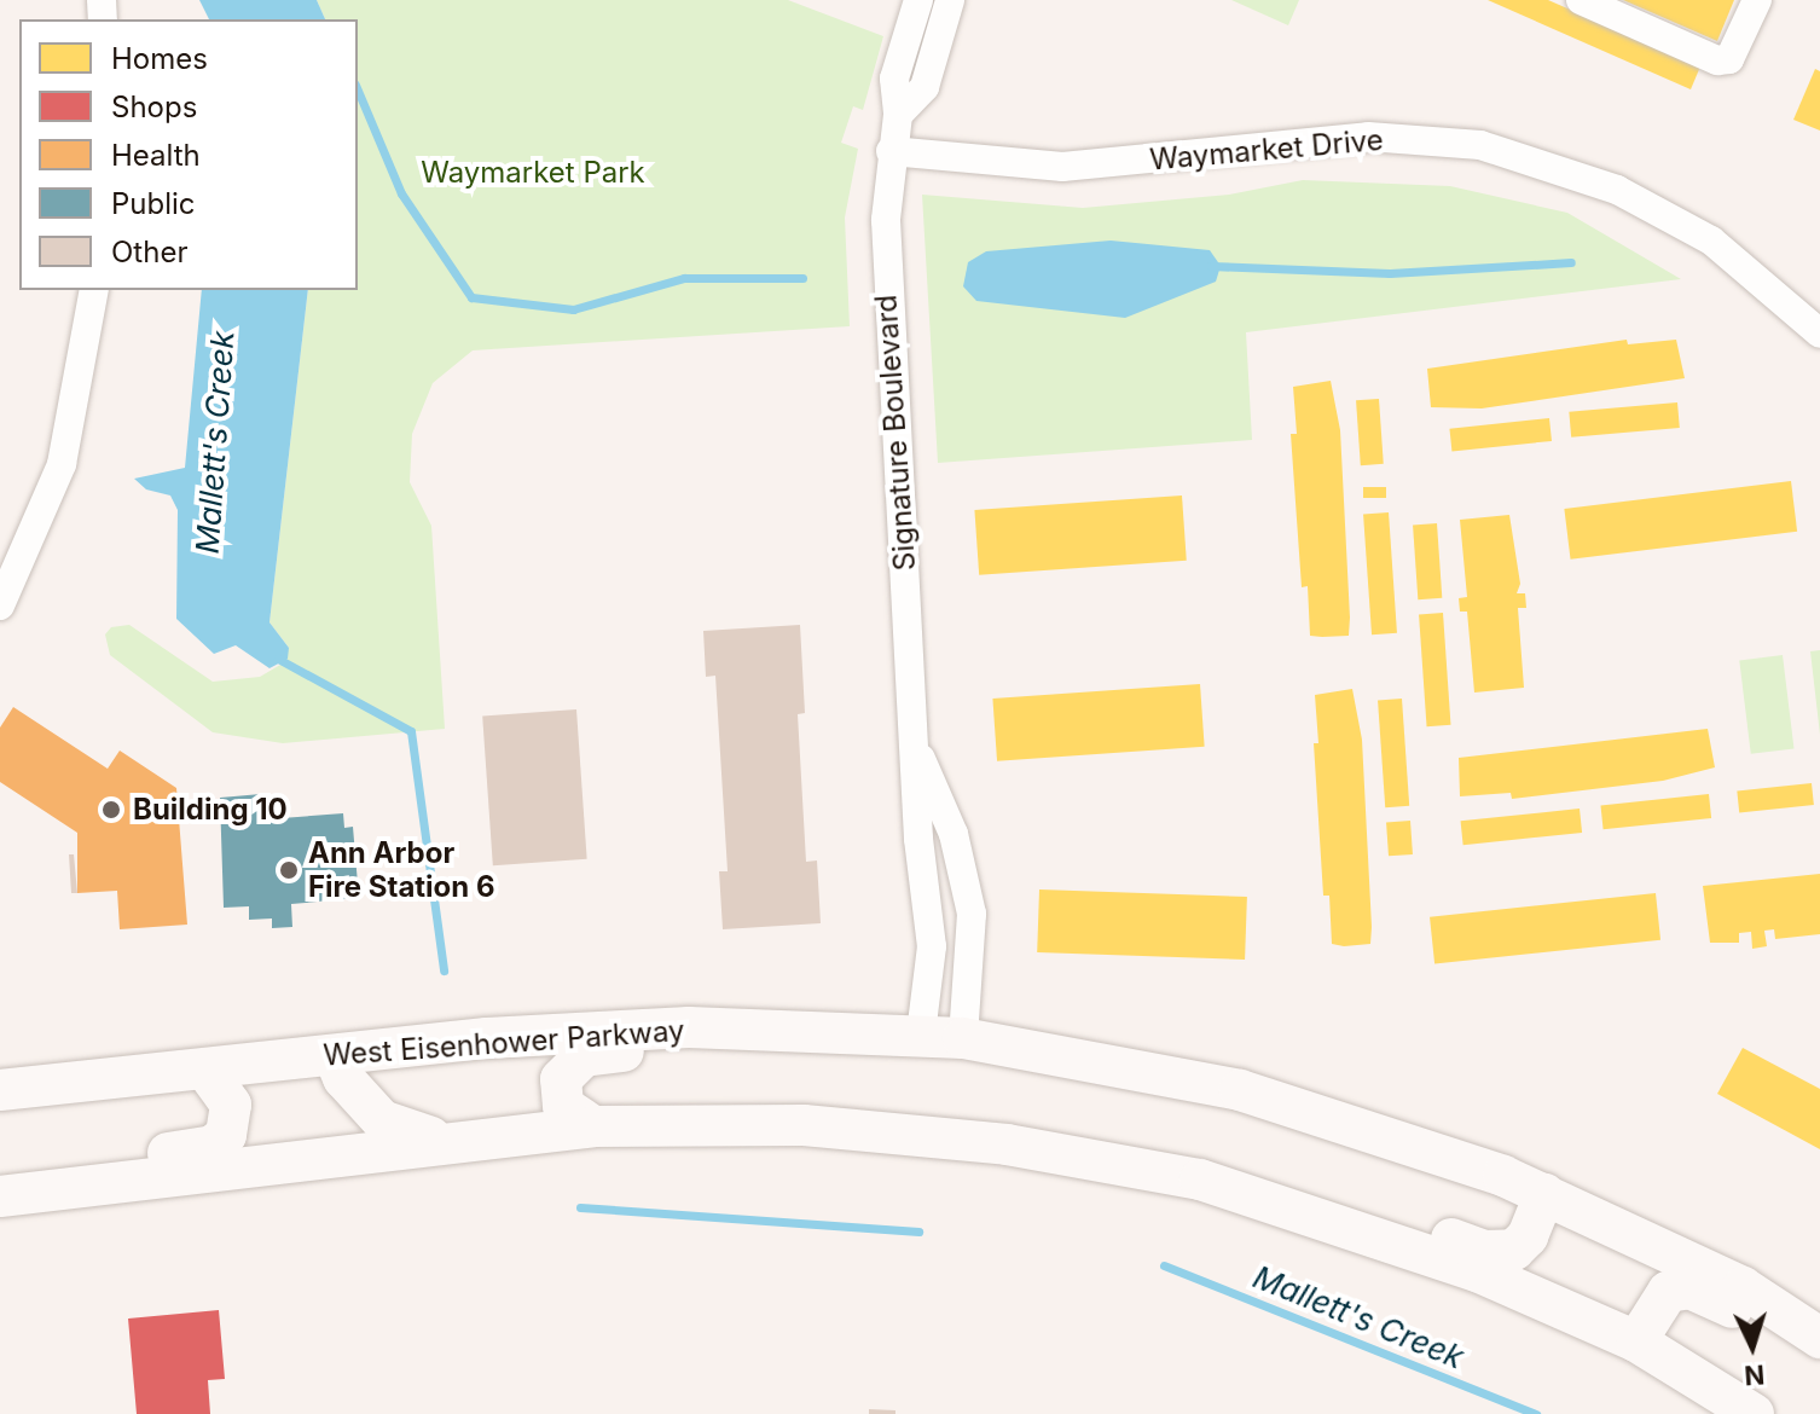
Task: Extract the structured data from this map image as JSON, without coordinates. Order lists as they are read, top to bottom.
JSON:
{
  "streets": {
    "main road": ["West Eisenhower Parkway"],
    "street": ["Waymarket Drive", "Signature Boulevard"]
  },
  "crossings": [
    ["Waymarket Drive", "Signature Boulevard"],
    ["Signature Boulevard", "West Eisenhower Parkway"]
  ],
  "water": ["Mallett's Creek"],
  "parks": ["Waymarket Park"],
  "places": ["Building 10", "Ann Arbor Fire Station 6"],
  "legend": [
    "Homes",
    "Shops",
    "Health",
    "Public",
    "Other"
  ],
  "north": "bottom"
}
